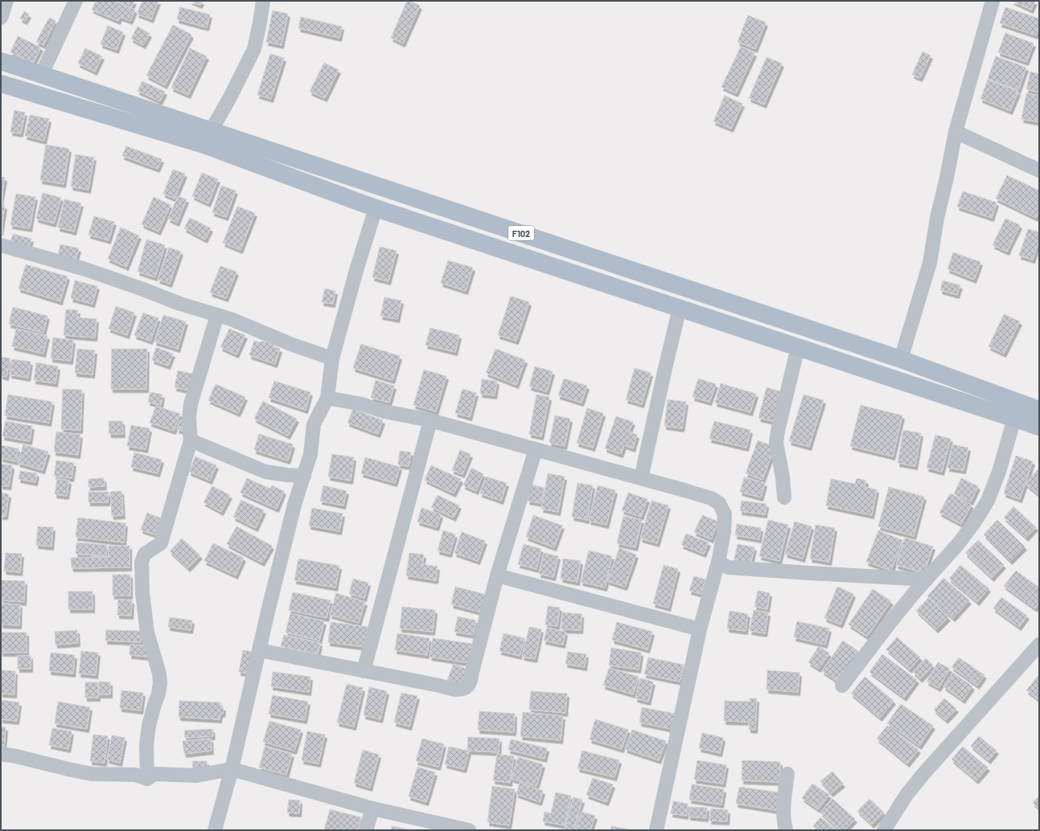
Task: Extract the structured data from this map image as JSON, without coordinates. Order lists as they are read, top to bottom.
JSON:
{
  "streets": {
    "main road": ["F102"]
  }
}
